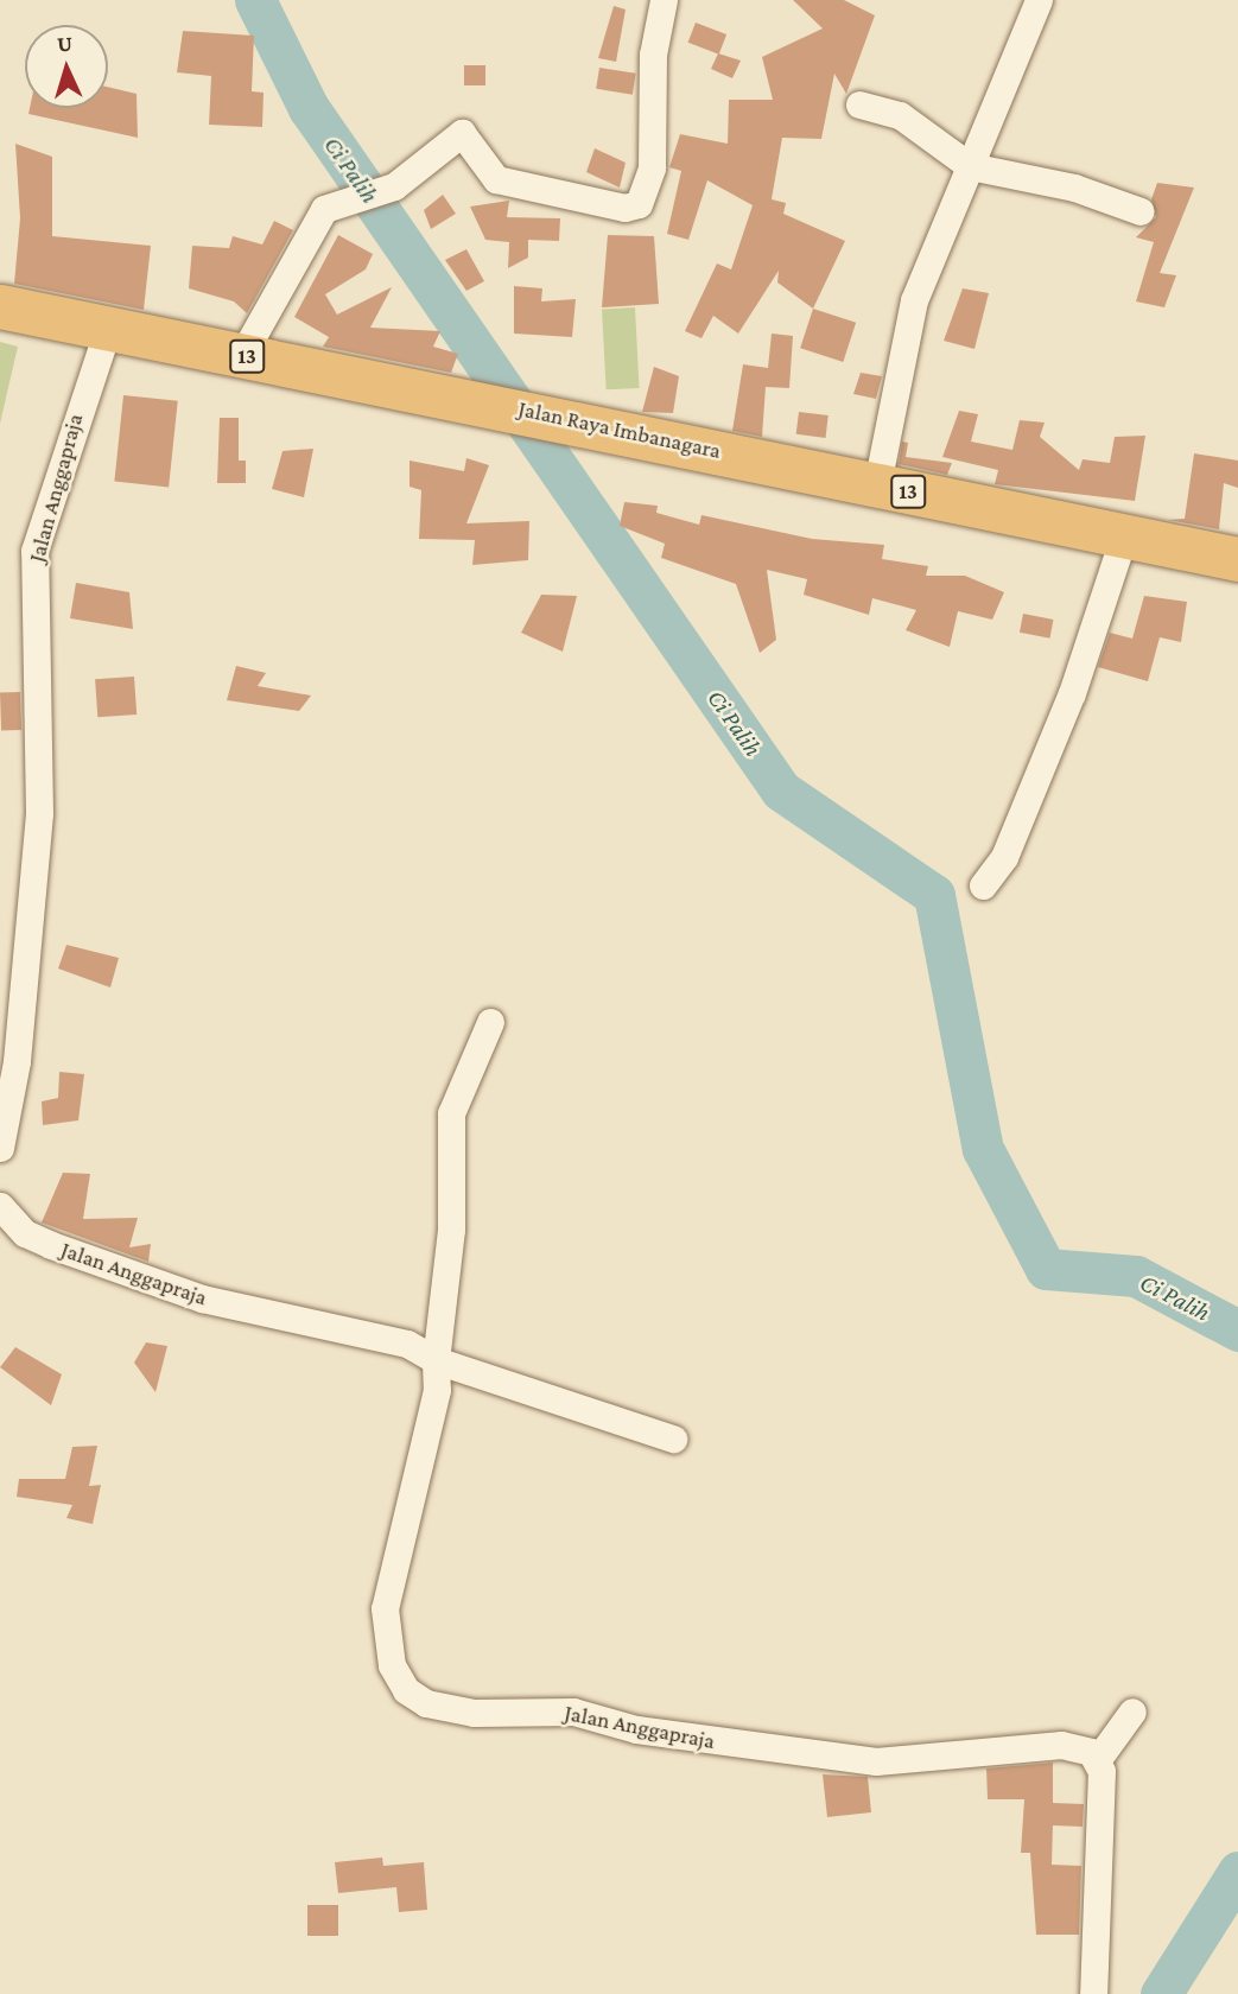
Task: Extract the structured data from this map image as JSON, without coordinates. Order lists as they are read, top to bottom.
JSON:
{
  "streets": {
    "highway": ["13", "Jalan Raya Imbanagara"],
    "street": ["Jalan Anggapraja"]
  },
  "crossings": [
    ["Jalan Raya Imbanagara", "Jalan Anggapraja"]
  ],
  "water": ["Ci Palih"],
  "north": "top"
}
